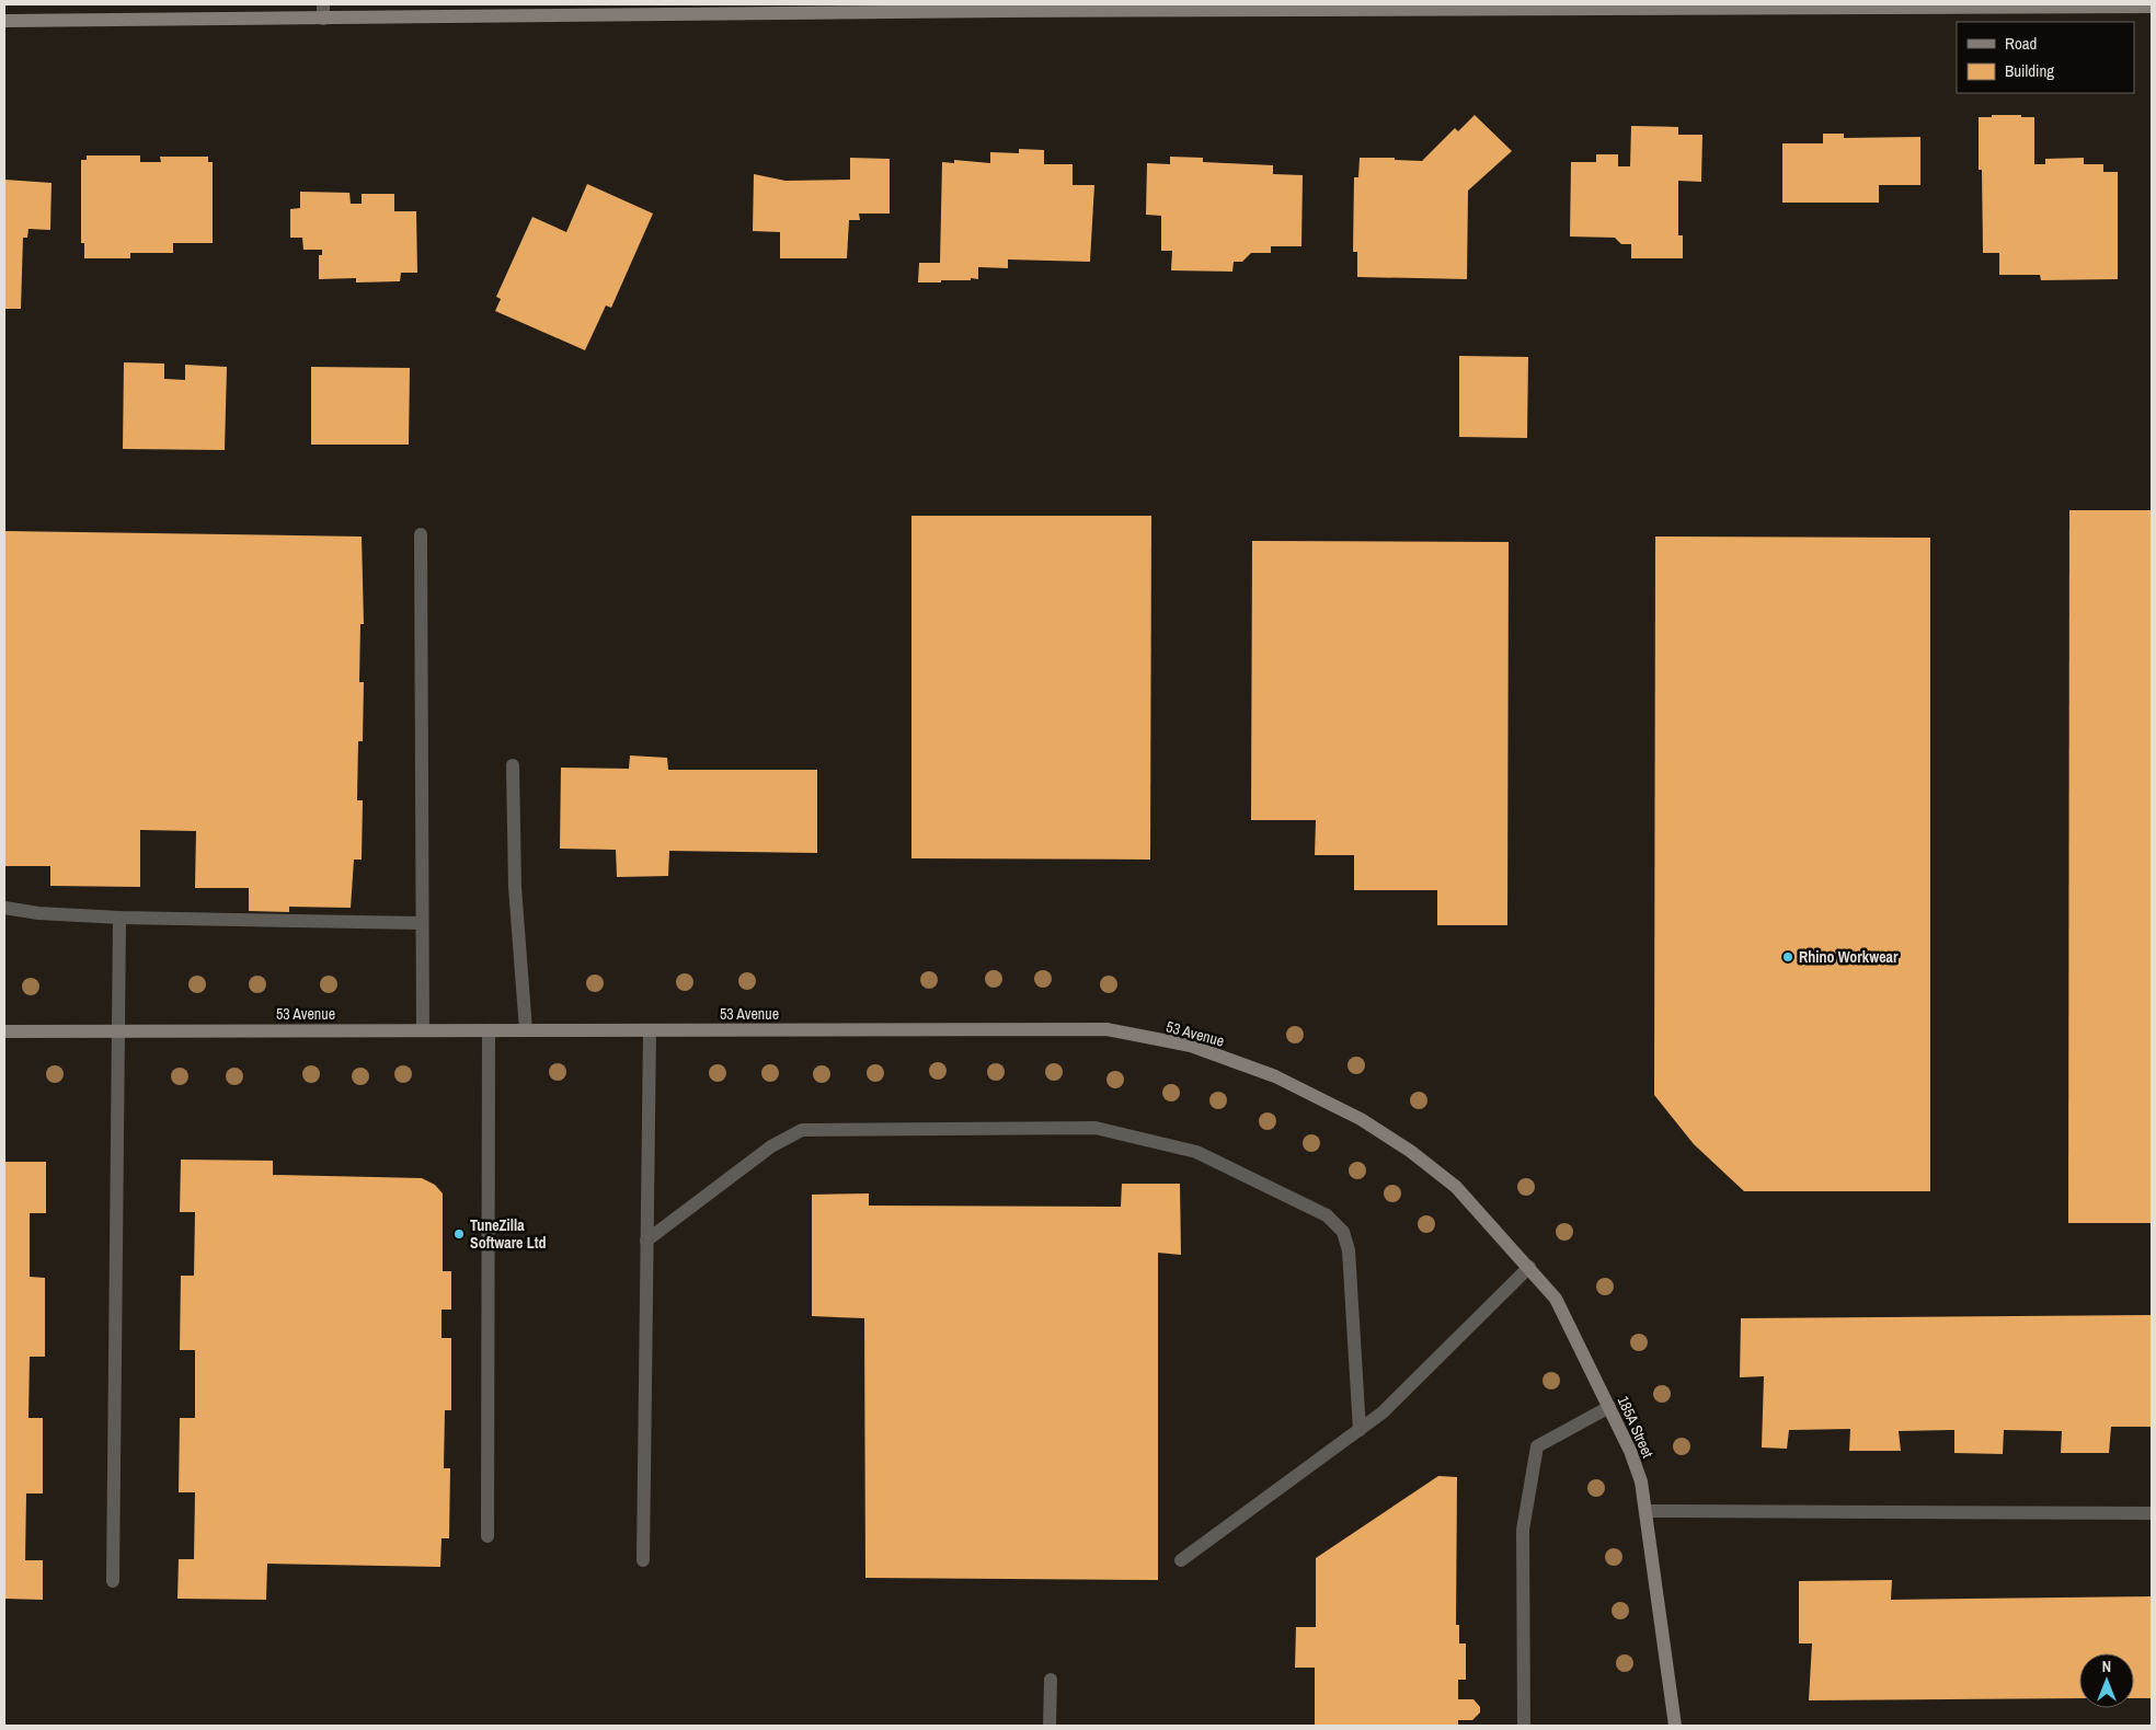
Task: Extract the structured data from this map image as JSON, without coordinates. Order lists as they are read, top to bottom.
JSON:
{
  "streets": {
    "street": ["53 Avenue", "185A Street"]
  },
  "crossings": [
    ["53 Avenue", "185A Street"]
  ],
  "places": ["Rhino Workwear", "TuneZilla Software Ltd"],
  "legend": ["Road", "Building"],
  "north": "top"
}
